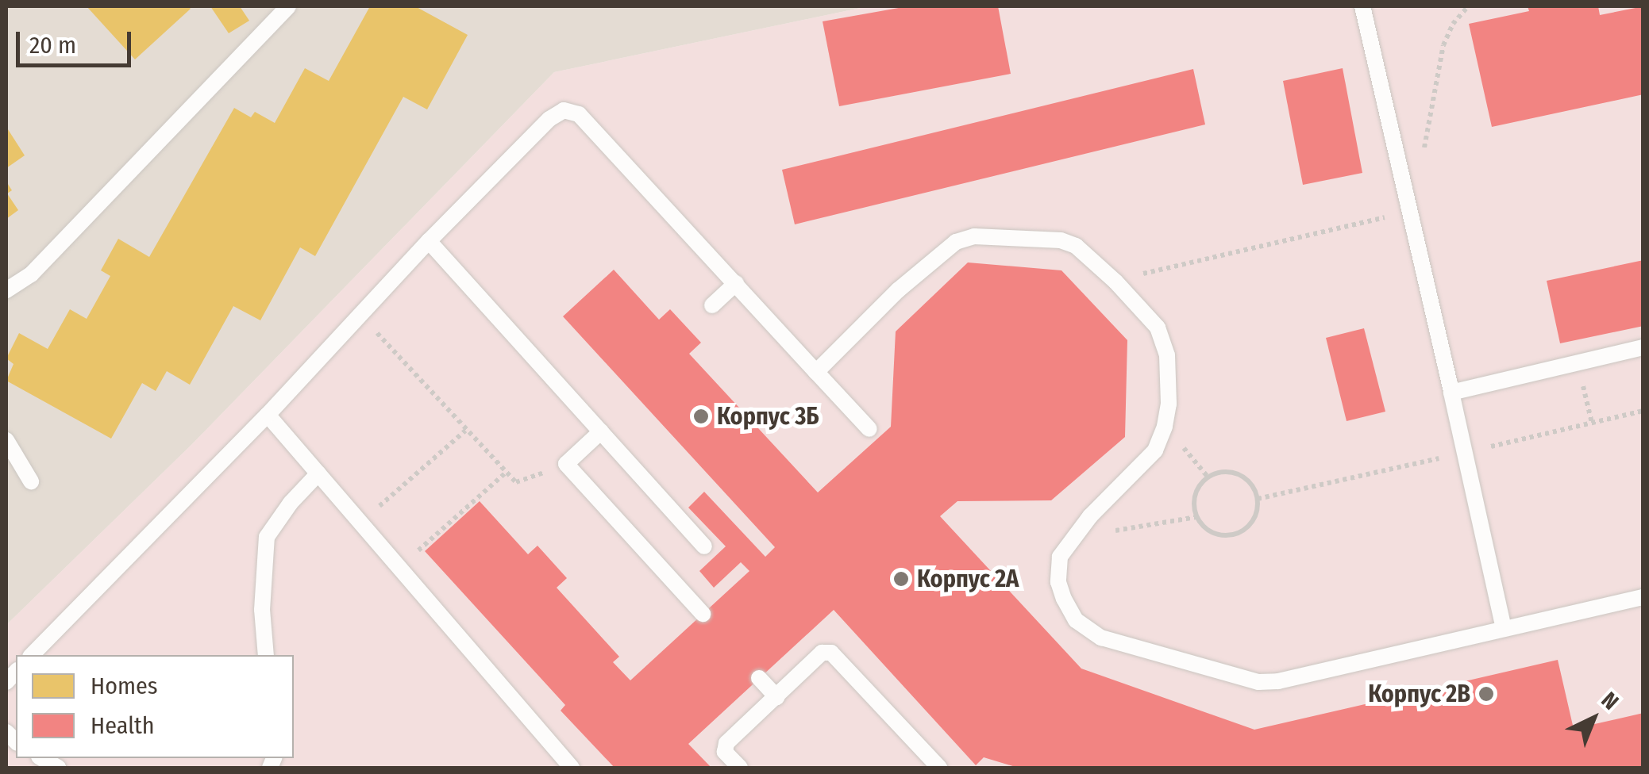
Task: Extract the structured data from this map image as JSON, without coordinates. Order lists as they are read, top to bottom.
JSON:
{
  "places": ["Корпус 3Б", "Корпус 2А", "Корпус 2В"],
  "legend": ["Homes", "Health"],
  "scale_bar": "20 m",
  "north": "top right"
}
